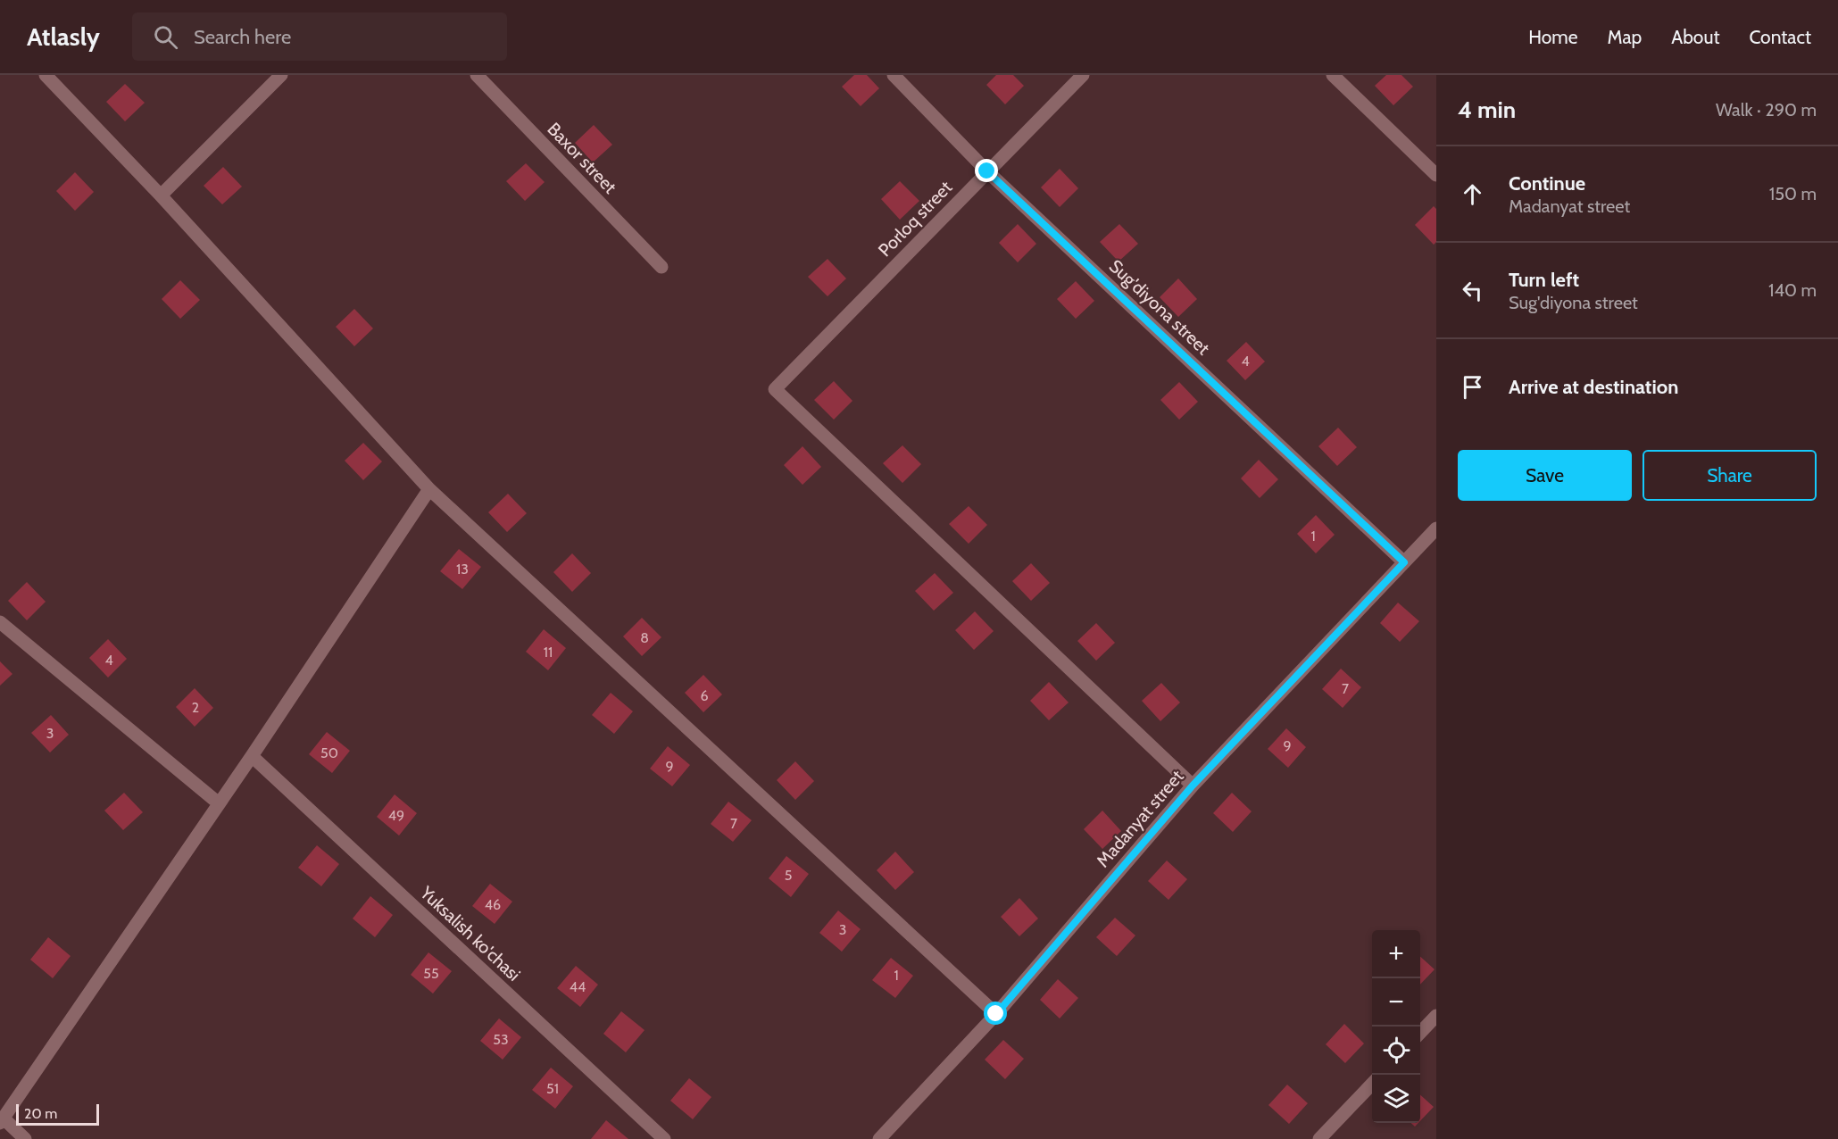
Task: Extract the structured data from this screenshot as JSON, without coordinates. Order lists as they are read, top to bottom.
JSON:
{
  "streets": {
    "street": [
      "Baxor street",
      "Porloq street",
      "Sug'diyona street",
      "Madanyat street",
      "Yuksalish ko'chasi"
    ]
  },
  "crossings": [
    ["Porloq street", "Sug'diyona street"],
    ["Porloq street", "Madanyat street"],
    ["Sug'diyona street", "Madanyat street"]
  ],
  "house_numbers": [
    "4",
    "1",
    "13",
    "8",
    "11",
    "4",
    "7",
    "6",
    "2",
    "3",
    "9",
    "50",
    "9",
    "49",
    "7",
    "5",
    "46",
    "3",
    "55",
    "1",
    "44",
    "53",
    "51"
  ],
  "scale_bar": "20 m",
  "page": {
    "header": "Atlasly",
    "search": "Search here",
    "nav": [
      "Home",
      "Map",
      "About",
      "Contact"
    ],
    "heading": ["4 min", "Walk · 290 m"],
    "list": [
      ["Continue", "Madanyat street", "150 m"],
      ["Turn left", "Sug'diyona street", "140 m"],
      "Arrive at destination"
    ],
    "buttons": ["Save", "Share"],
    "map_buttons": ["+", "−"],
    "scale": "20 m"
  }
}
